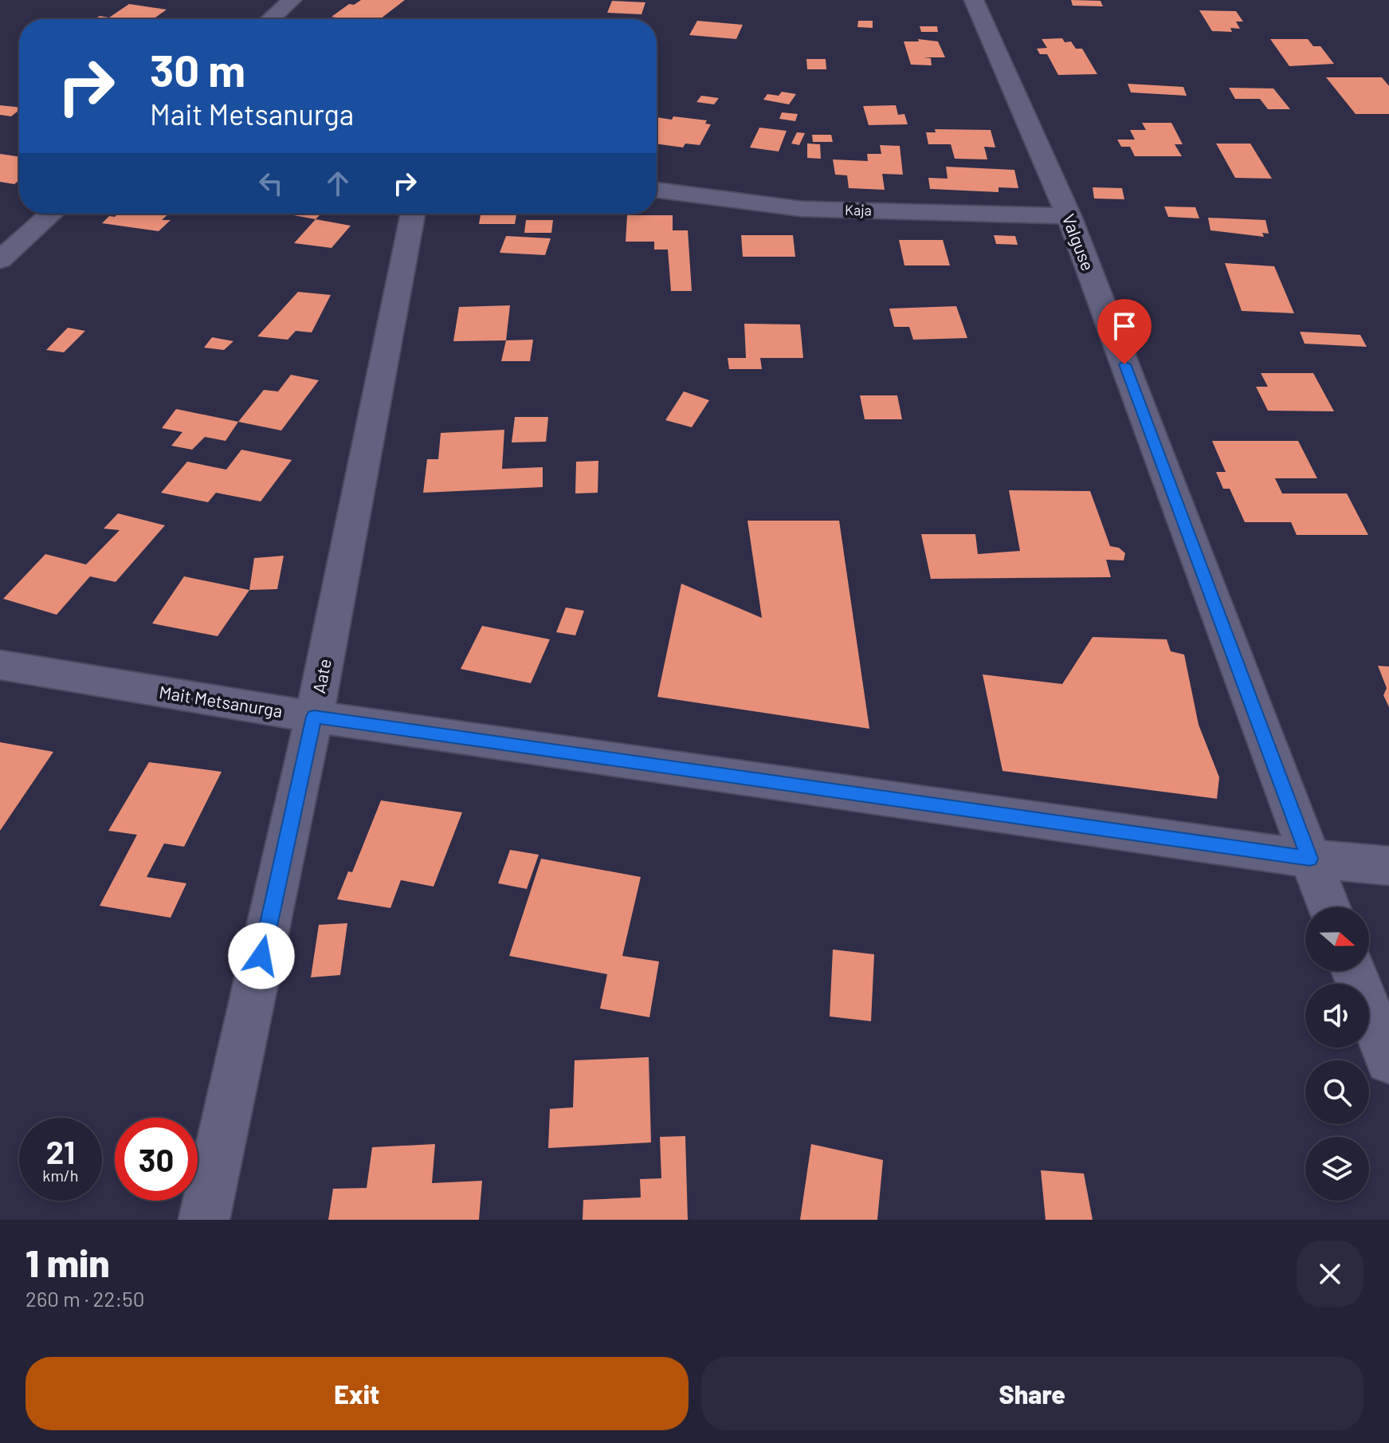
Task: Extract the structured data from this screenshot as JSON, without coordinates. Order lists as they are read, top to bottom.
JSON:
{
  "streets": {
    "street": [
      "Kaja",
      "Valguse",
      "Aate",
      "Mait Metsanurga"
    ]
  },
  "crossings": [
    ["Kaja", "Valguse"],
    ["Valguse", "Mait Metsanurga"],
    ["Aate", "Mait Metsanurga"]
  ],
  "north": "right",
  "page": {
    "turn": ["30 m", "Mait Metsanurga"],
    "speed": "21 km/h",
    "limit": "30",
    "heading": ["1 min", "260 m · 22:50"],
    "buttons": ["Exit", "Share"]
  }
}
